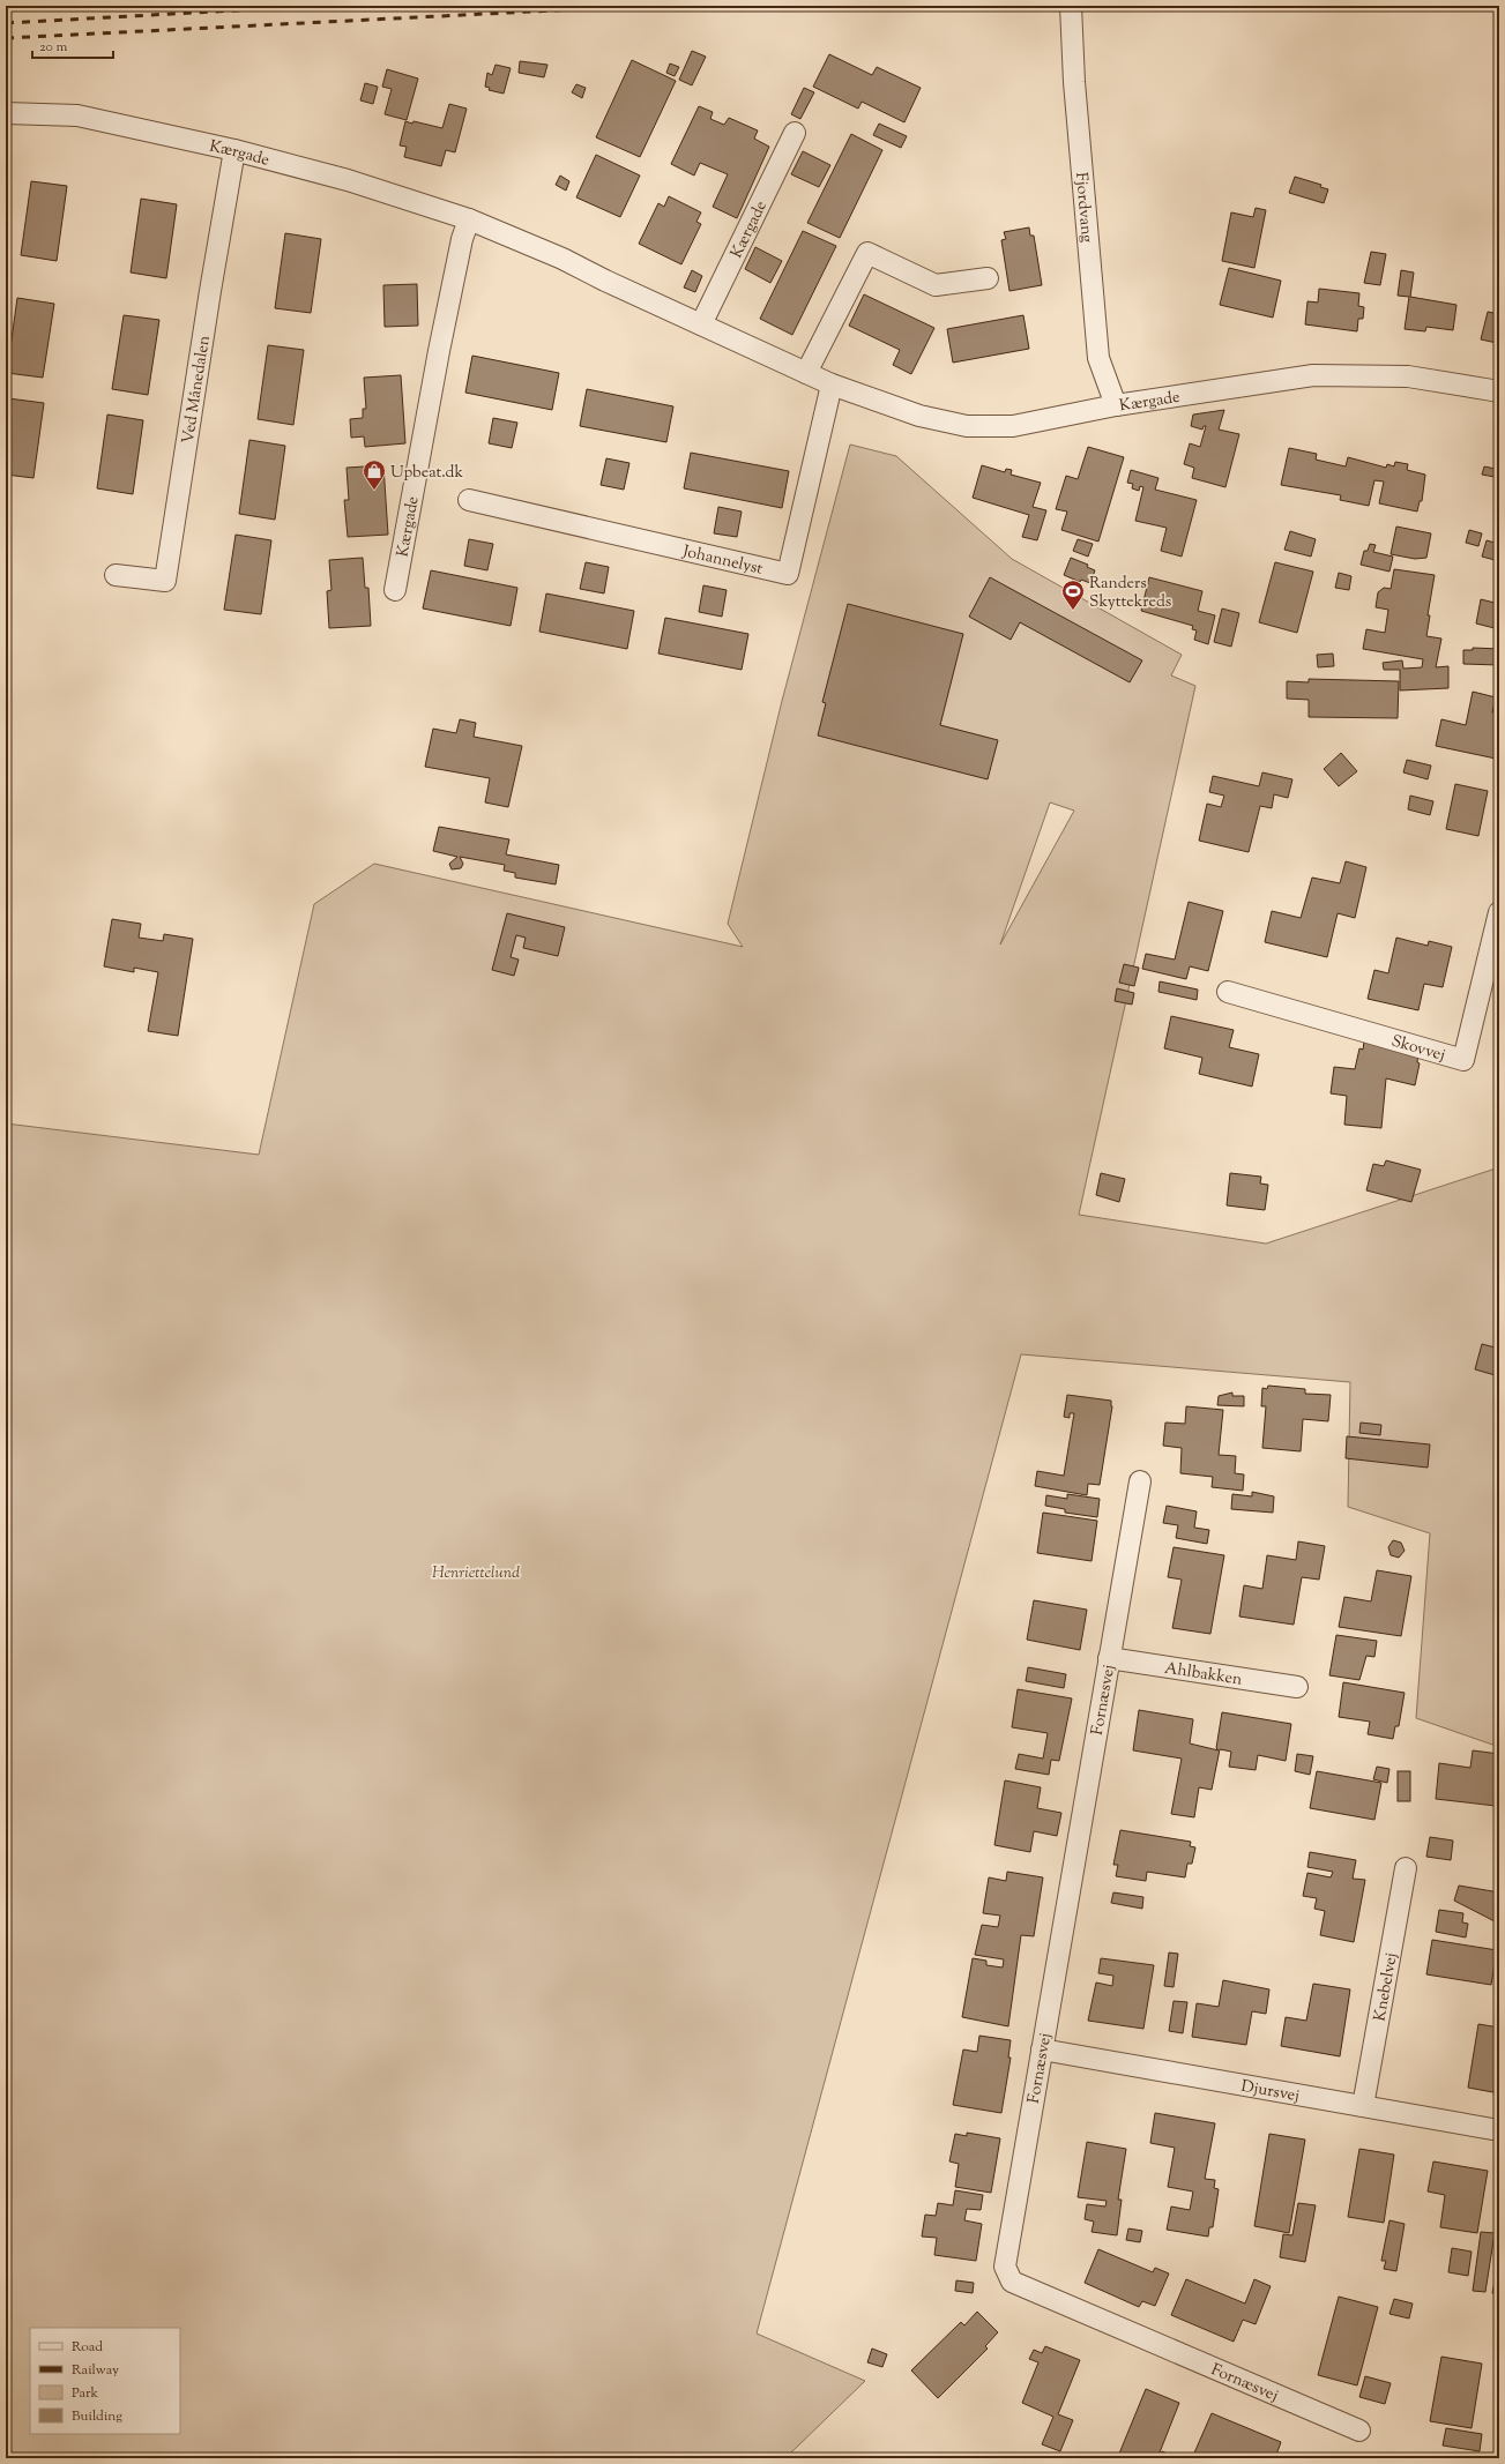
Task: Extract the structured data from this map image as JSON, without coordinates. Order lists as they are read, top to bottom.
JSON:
{
  "streets": {
    "street": [
      "Kærgade",
      "Fjordvang",
      "Ved Månedalen",
      "Johannelyst",
      "Skovvej",
      "Ahlbakken",
      "Fornæsvej",
      "Knebelvej",
      "Djursvej"
    ]
  },
  "crossings": [
    ["Kærgade", "Fjordvang"],
    ["Kærgade", "Ved Månedalen"],
    ["Kærgade", "Johannelyst"],
    ["Ahlbakken", "Fornæsvej"],
    ["Fornæsvej", "Djursvej"],
    ["Knebelvej", "Djursvej"]
  ],
  "parks": ["Henriettelund"],
  "places": {
    "shop": ["Upbeat.dk"],
    "sports": ["Randers Skyttekreds"]
  },
  "legend": [
    "Road",
    "Railway",
    "Park",
    "Building"
  ],
  "scale_bar": "20 m"
}
